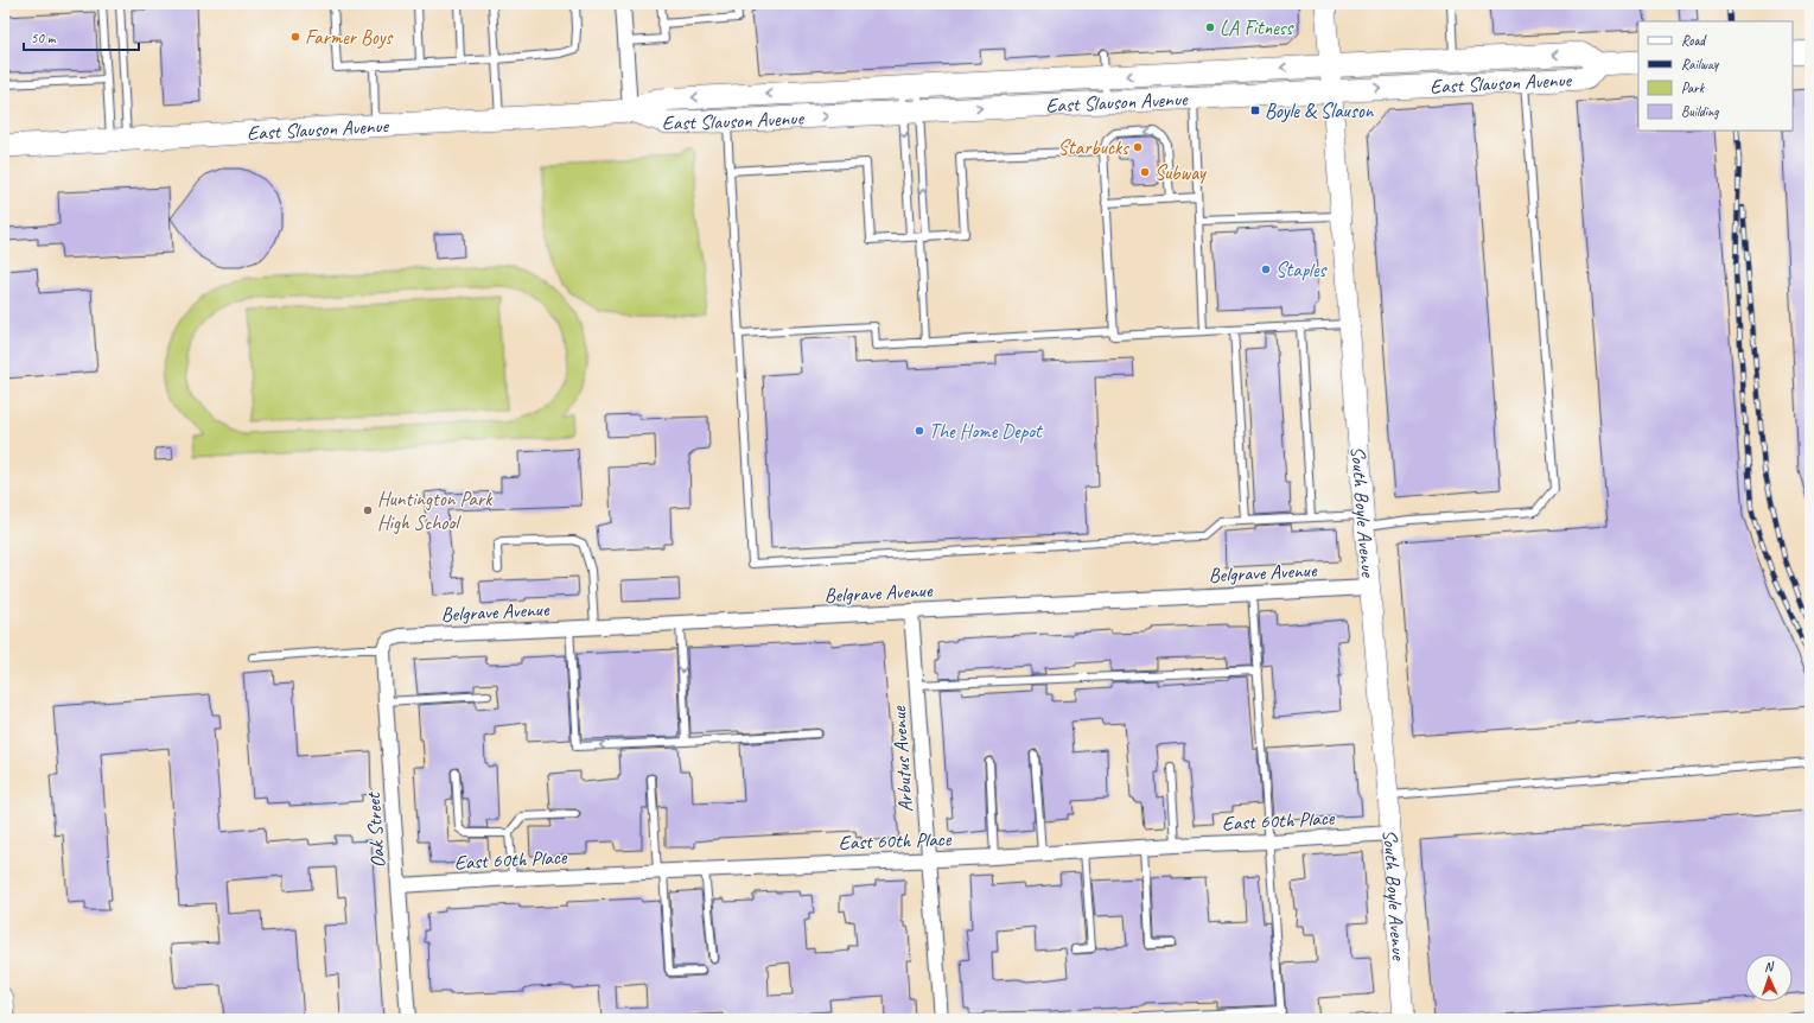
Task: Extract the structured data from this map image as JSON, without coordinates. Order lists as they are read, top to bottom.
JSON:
{
  "streets": {
    "main road": ["East Slauson Avenue", "South Boyle Avenue"],
    "street": [
      "Belgrave Avenue",
      "Arbutus Avenue",
      "East 60th Place",
      "Oak Street"
    ]
  },
  "crossings": [
    ["East Slauson Avenue", "South Boyle Avenue"],
    ["South Boyle Avenue", "Belgrave Avenue"],
    ["South Boyle Avenue", "East 60th Place"],
    ["Belgrave Avenue", "Arbutus Avenue"],
    ["Belgrave Avenue", "Oak Street"],
    ["Arbutus Avenue", "East 60th Place"],
    ["East 60th Place", "Oak Street"]
  ],
  "places": {
    "other": [
      "LA Fitness",
      "Farmer Boys",
      "Starbucks",
      "Subway",
      "Staples",
      "The Home Depot",
      "Huntington Park High School"
    ],
    "transit": ["Boyle & Slauson"]
  },
  "legend": [
    "Road",
    "Railway",
    "Park",
    "Building"
  ],
  "scale_bar": "50 m",
  "north": "top"
}
